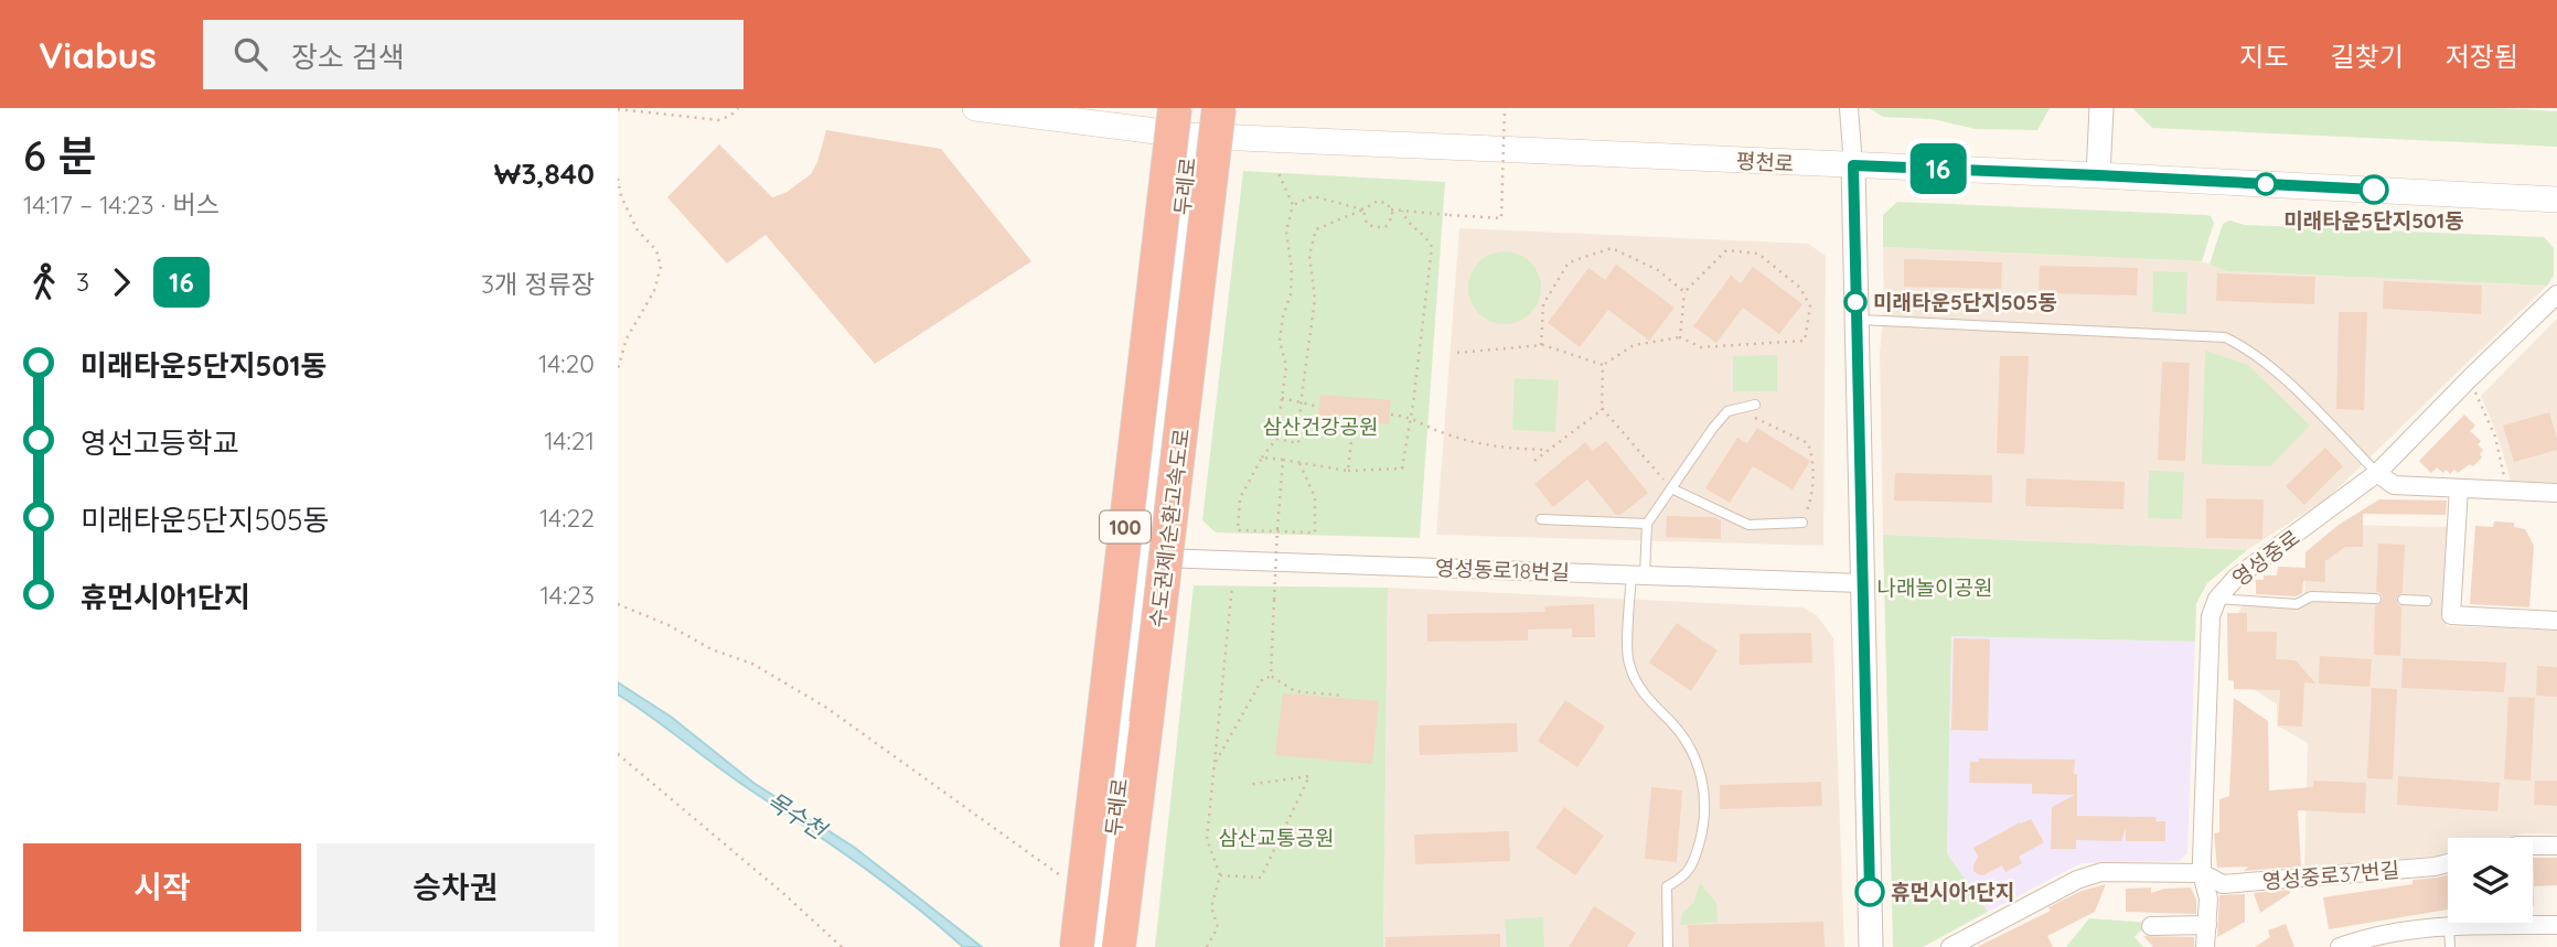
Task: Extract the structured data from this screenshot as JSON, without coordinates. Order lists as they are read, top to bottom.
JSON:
{
  "streets": {
    "highway": ["100", "수도권제1순환고속도로"],
    "main road": ["평천로"],
    "street": [
      "두레로",
      "영성중로",
      "영성동로18번길",
      "영성중로37번길"
    ]
  },
  "crossings": [
    ["평천로", "두레로"],
    ["평천로", "수도권제1순환고속도로"],
    ["두레로", "수도권제1순환고속도로"],
    ["두레로", "영성동로18번길"],
    ["영성중로", "영성중로37번길"]
  ],
  "water": ["목수천"],
  "parks": ["삼산건강공원", "나래놀이공원", "삼산교통공원"],
  "places": ["미래타운5단지501동", "미래타운5단지505동", "휴먼시아1단지"],
  "lines": ["bus line 16"],
  "page": {
    "header": "Viabus",
    "search": "장소 검색",
    "nav": ["지도", "길찾기", "저장됨"],
    "heading": ["6 분", "14:17 – 14:23 · 버스", "₩3,840"],
    "on_map": "16",
    "legs": ["3", "16", "3개 정류장"],
    "list": [
      {
        "name": "미래타운5단지501동",
        "value": "14:20"
      },
      {
        "name": "영선고등학교",
        "value": "14:21"
      },
      {
        "name": "미래타운5단지505동",
        "value": "14:22"
      },
      {
        "name": "휴먼시아1단지",
        "value": "14:23"
      }
    ],
    "buttons": ["시작", "승차권"]
  }
}
